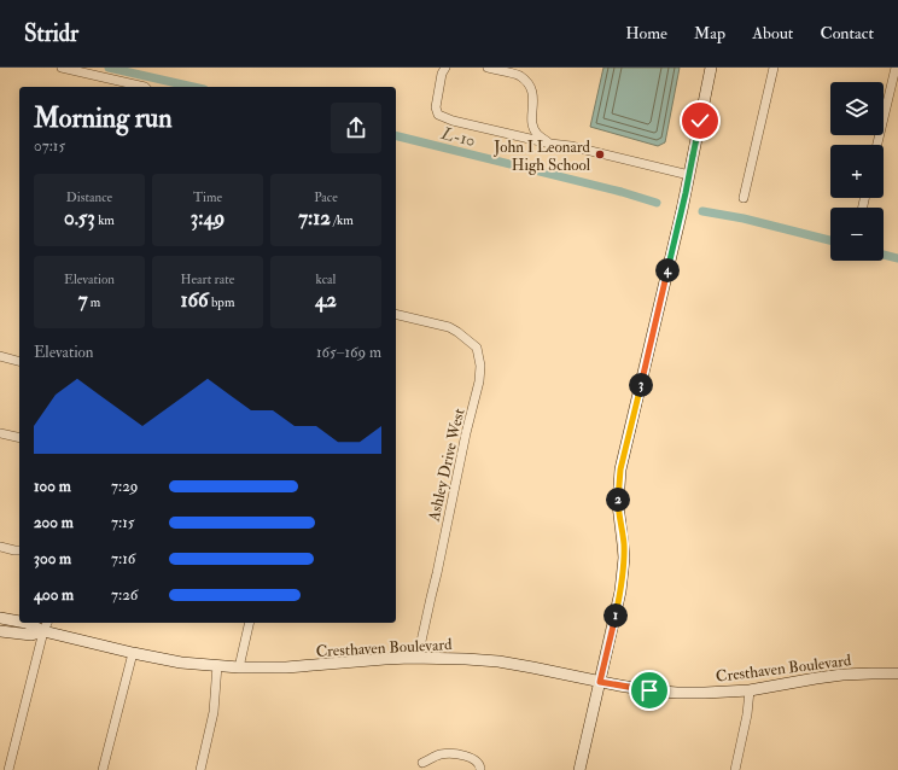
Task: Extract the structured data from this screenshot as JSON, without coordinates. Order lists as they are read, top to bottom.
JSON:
{
  "streets": {
    "street": ["Ashley Drive West", "Cresthaven Boulevard"]
  },
  "crossings": [
    ["Ashley Drive West", "Cresthaven Boulevard"]
  ],
  "water": ["L-10"],
  "places": ["John I Leonard High School"],
  "page": {
    "header": "Stridr",
    "nav": [
      "Home",
      "Map",
      "About",
      "Contact"
    ],
    "map_buttons": ["+", "−"],
    "heading": ["Morning run", "07:15"],
    "stats": [
      ["Distance", "0.53 km"],
      ["Time", "3:49"],
      ["Pace", "7:12 /km"],
      ["Elevation", "7 m"],
      ["Heart rate", "166 bpm"],
      ["kcal", "42"]
    ],
    "pins": [
      "4",
      "3",
      "2",
      "1"
    ],
    "chart": ["Elevation", "165–169 m"],
    "list": [
      {
        "name": "100 m",
        "note": "7:29"
      },
      {
        "name": "200 m",
        "note": "7:15"
      },
      {
        "name": "300 m",
        "note": "7:16"
      },
      {
        "name": "400 m",
        "note": "7:26"
      }
    ]
  }
}
